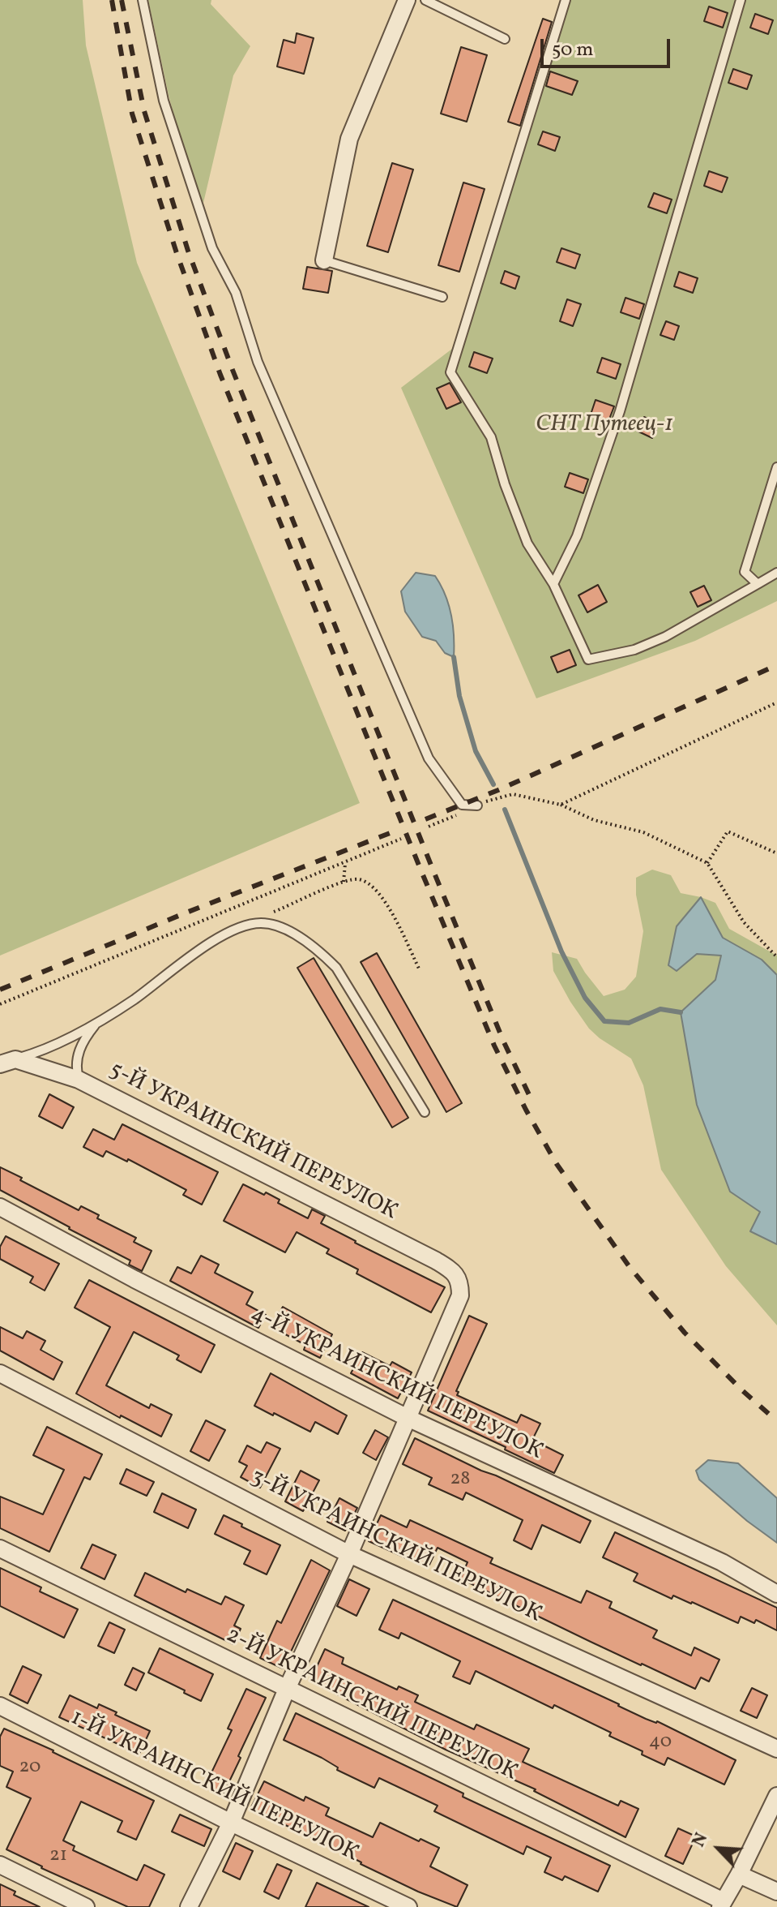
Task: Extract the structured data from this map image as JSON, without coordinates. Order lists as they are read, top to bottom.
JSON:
{
  "streets": {
    "street": [
      "5-Й УКРАИНСКИЙ ПЕРЕУЛОК",
      "4-Й УКРАИНСКИЙ ПЕРЕУЛОК",
      "3-Й УКРАИНСКИЙ ПЕРЕУЛОК",
      "2-Й УКРАИНСКИЙ ПЕРЕУЛОК",
      "1-Й УКРАИНСКИЙ ПЕРЕУЛОК"
    ]
  },
  "crossings": [
    ["5-Й УКРАИНСКИЙ ПЕРЕУЛОК", "4-Й УКРАИНСКИЙ ПЕРЕУЛОК"]
  ],
  "parks": ["СНТ Путеец-1"],
  "house_numbers": [
    "28",
    "40",
    "20",
    "21"
  ],
  "scale_bar": "50 m",
  "north": "top left"
}
